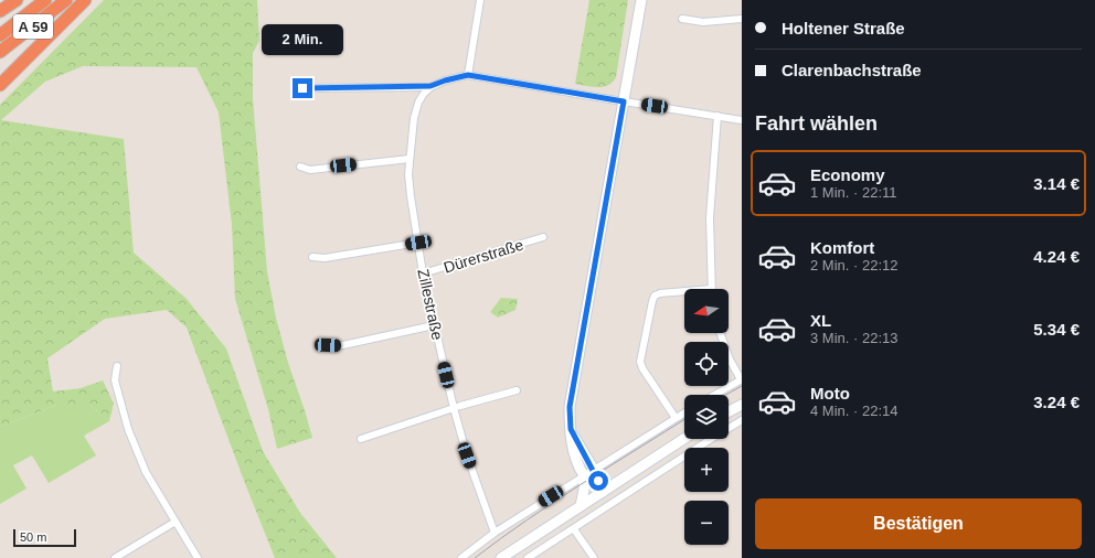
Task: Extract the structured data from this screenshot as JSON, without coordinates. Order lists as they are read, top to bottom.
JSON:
{
  "streets": {
    "highway": ["A 59"],
    "street": ["Dürerstraße", "Zillestraße"]
  },
  "crossings": [
    ["Dürerstraße", "Zillestraße"]
  ],
  "scale_bar": "50 m",
  "north": "left",
  "page": {
    "banner": ["Holtener Straße", "Clarenbachstraße"],
    "bubble": "2 Min.",
    "heading": "Fahrt wählen",
    "list": [
      {
        "name": "Economy",
        "note": "1 Min. · 22:11",
        "value": "3.14 €"
      },
      {
        "name": "Komfort",
        "note": "2 Min. · 22:12",
        "value": "4.24 €"
      },
      {
        "name": "XL",
        "note": "3 Min. · 22:13",
        "value": "5.34 €"
      },
      {
        "name": "Moto",
        "note": "4 Min. · 22:14",
        "value": "3.24 €"
      }
    ],
    "map_buttons": ["+", "−"],
    "buttons": "Bestätigen",
    "scale": "50 m"
  }
}
